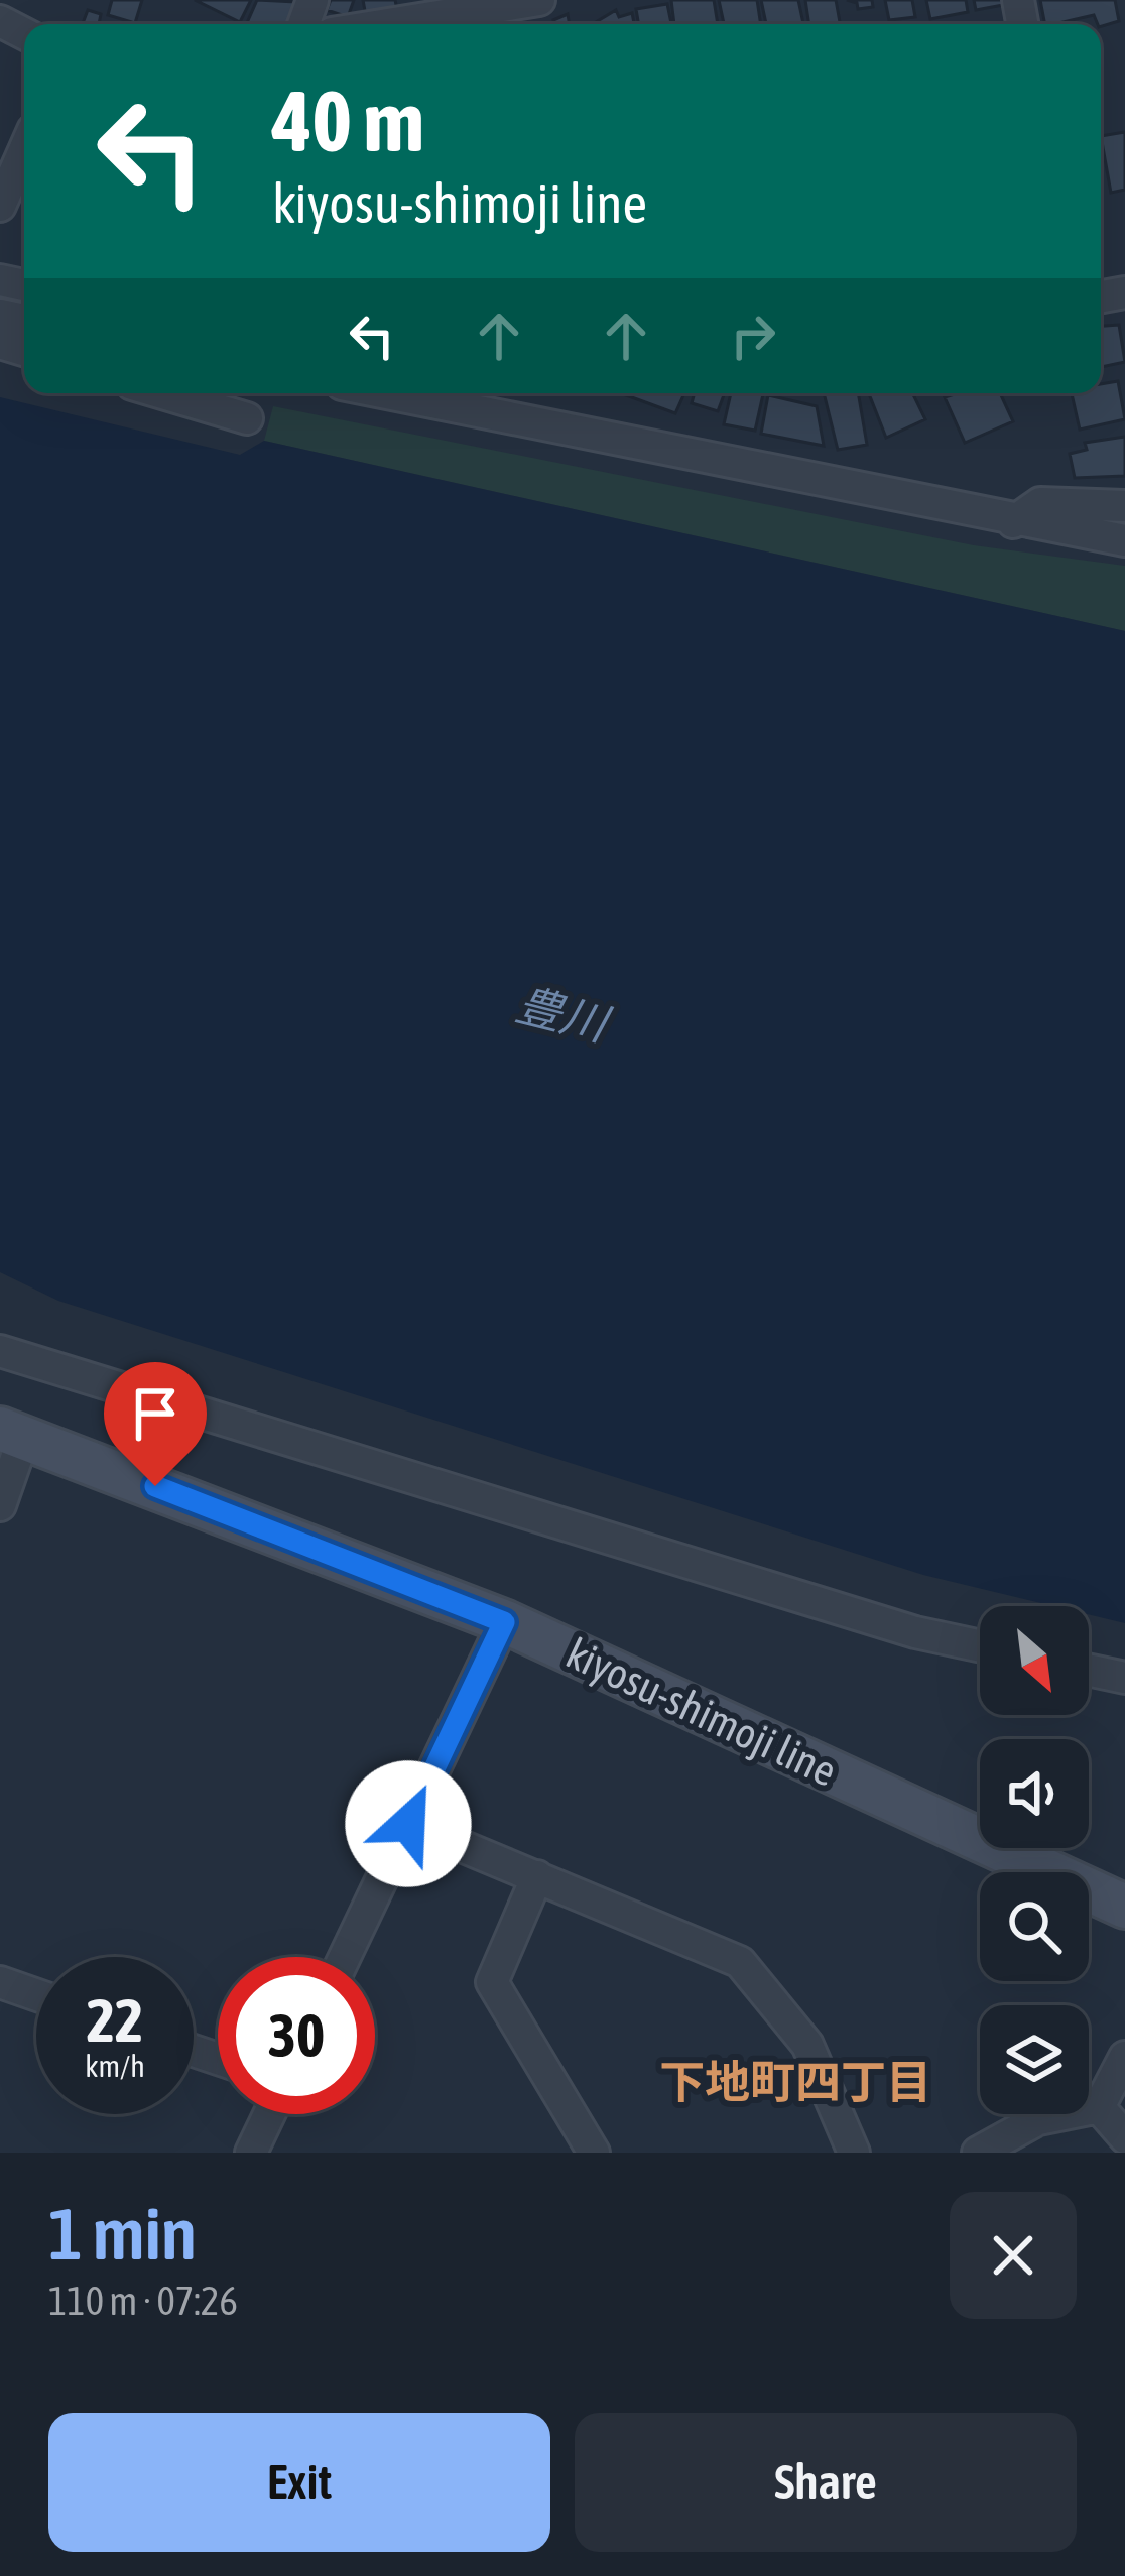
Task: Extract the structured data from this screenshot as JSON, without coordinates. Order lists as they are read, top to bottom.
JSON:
{
  "streets": {
    "main road": ["kiyosu-shimoji line"]
  },
  "districts": ["下地町四丁目"],
  "water": ["豊川"],
  "north": "bottom right",
  "page": {
    "turn": ["40 m", "kiyosu-shimoji line"],
    "speed": "22 km/h",
    "limit": "30",
    "heading": ["1 min", "110 m · 07:26"],
    "buttons": ["Exit", "Share"]
  }
}
